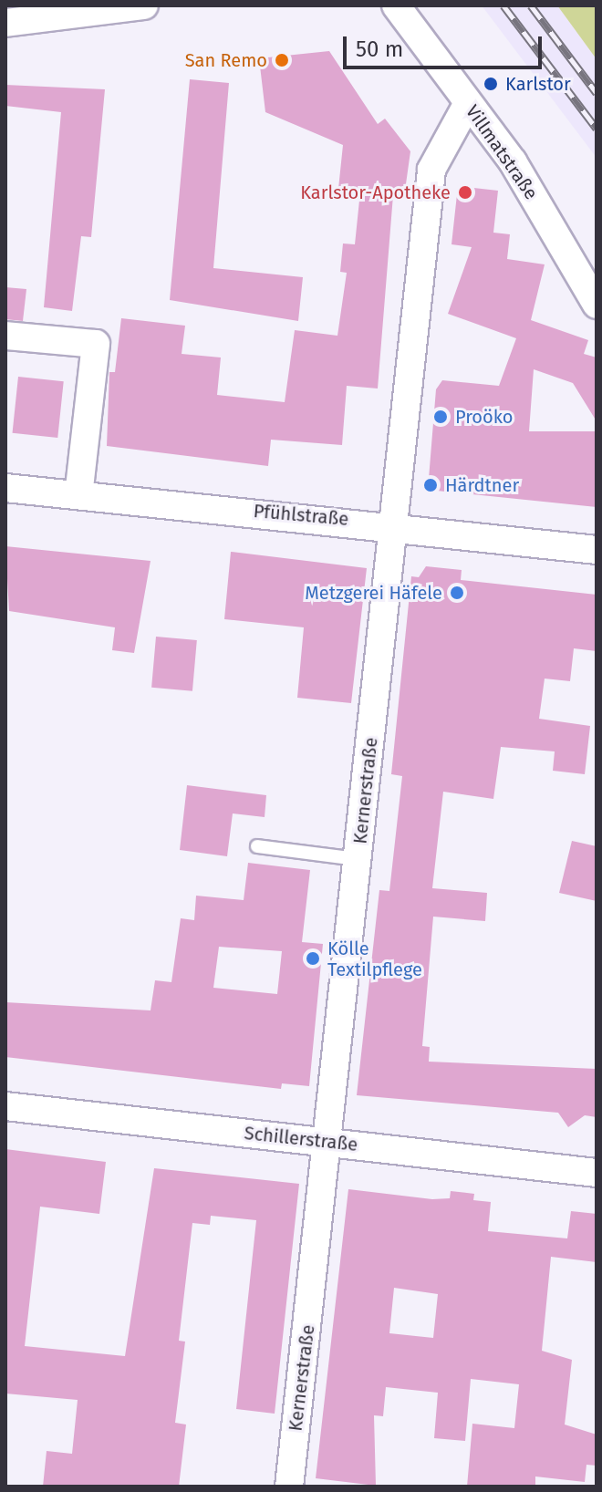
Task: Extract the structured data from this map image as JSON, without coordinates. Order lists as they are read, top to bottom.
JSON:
{
  "streets": {
    "street": [
      "Villmatstraße",
      "Pfühlstraße",
      "Kernerstraße",
      "Schillerstraße"
    ]
  },
  "crossings": [
    ["Villmatstraße", "Kernerstraße"],
    ["Pfühlstraße", "Kernerstraße"],
    ["Kernerstraße", "Schillerstraße"]
  ],
  "places": [
    "San Remo",
    "Karlstor",
    "Karlstor-Apotheke",
    "Proöko",
    "Härdtner",
    "Metzgerei Häfele",
    "Kölle Textilpflege"
  ],
  "scale_bar": "50 m"
}
